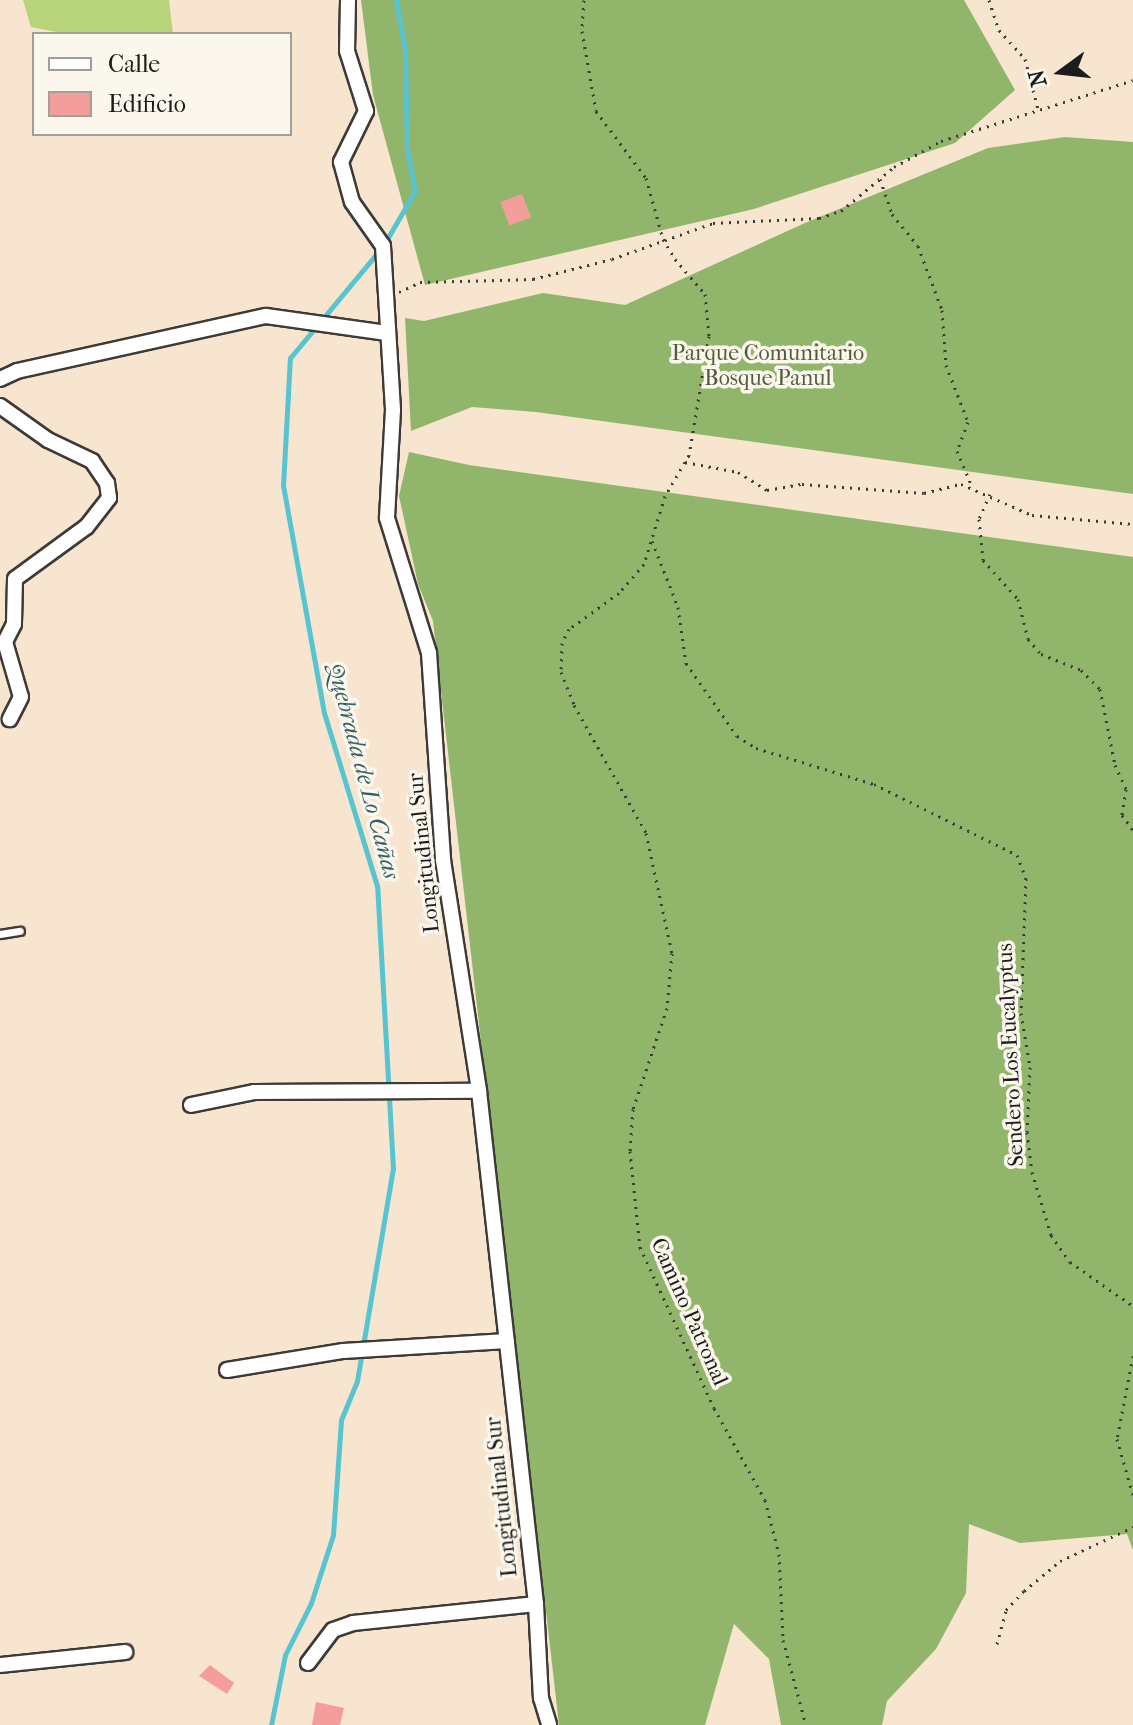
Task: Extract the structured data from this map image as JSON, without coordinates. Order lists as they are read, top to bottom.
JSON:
{
  "streets": {
    "street": ["Longitudinal Sur"],
    "path": ["Sendero Los Eucalyptus", "Camino Patronal"]
  },
  "crossings": [
    ["Sendero Los Eucalyptus", "Camino Patronal"]
  ],
  "water": ["Quebrada de Lo Cañas"],
  "parks": ["Parque Comunitario Bosque Panul"],
  "legend": ["Calle", "Edificio"],
  "north": "left"
}
